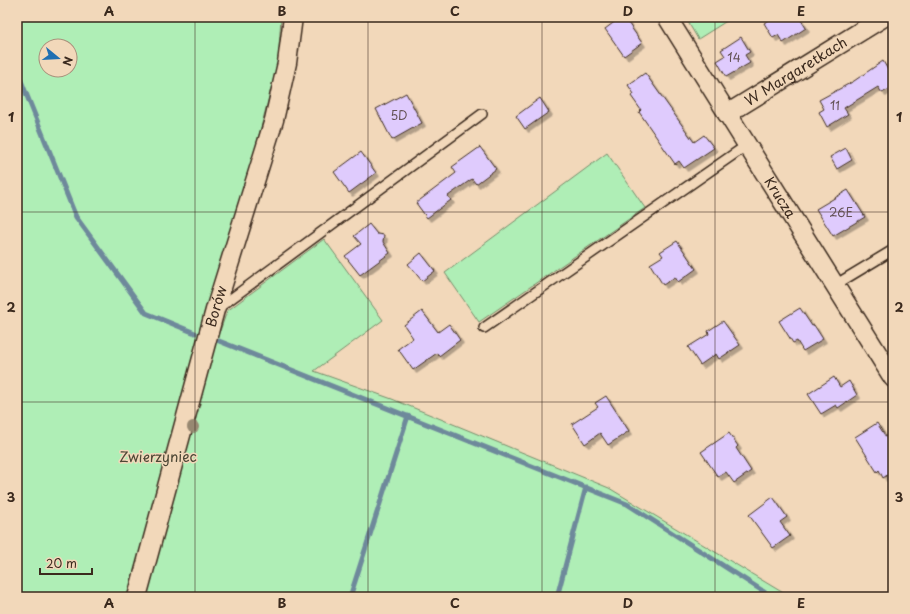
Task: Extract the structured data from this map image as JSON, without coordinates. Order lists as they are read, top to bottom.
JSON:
{
  "streets": {
    "street": ["W Margaretkach", "Krucza", "Borów"]
  },
  "crossings": [
    ["W Margaretkach", "Krucza"]
  ],
  "parks": ["Zwierzyniec"],
  "house_numbers": [
    "14",
    "11",
    "5D",
    "26E"
  ],
  "scale_bar": "20 m",
  "north": "right",
  "grid": {
    "columns": [
      "A",
      "B",
      "C",
      "D",
      "E"
    ],
    "rows": ["1", "2", "3"]
  }
}
